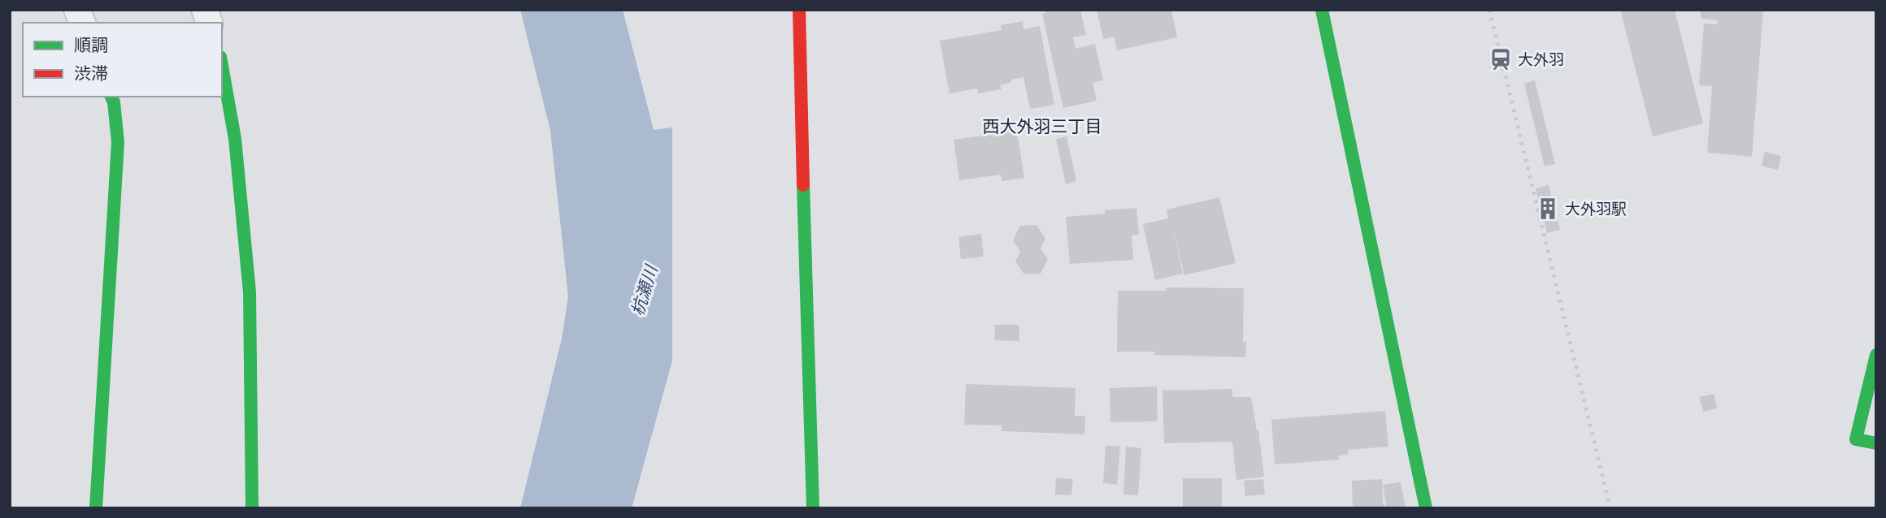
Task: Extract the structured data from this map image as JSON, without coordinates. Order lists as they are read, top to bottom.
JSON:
{
  "districts": ["西大外羽三丁目"],
  "water": ["杭瀬川"],
  "places": {
    "station": ["大外羽"],
    "building": ["大外羽駅"]
  },
  "legend": ["順調", "渋滞"]
}
